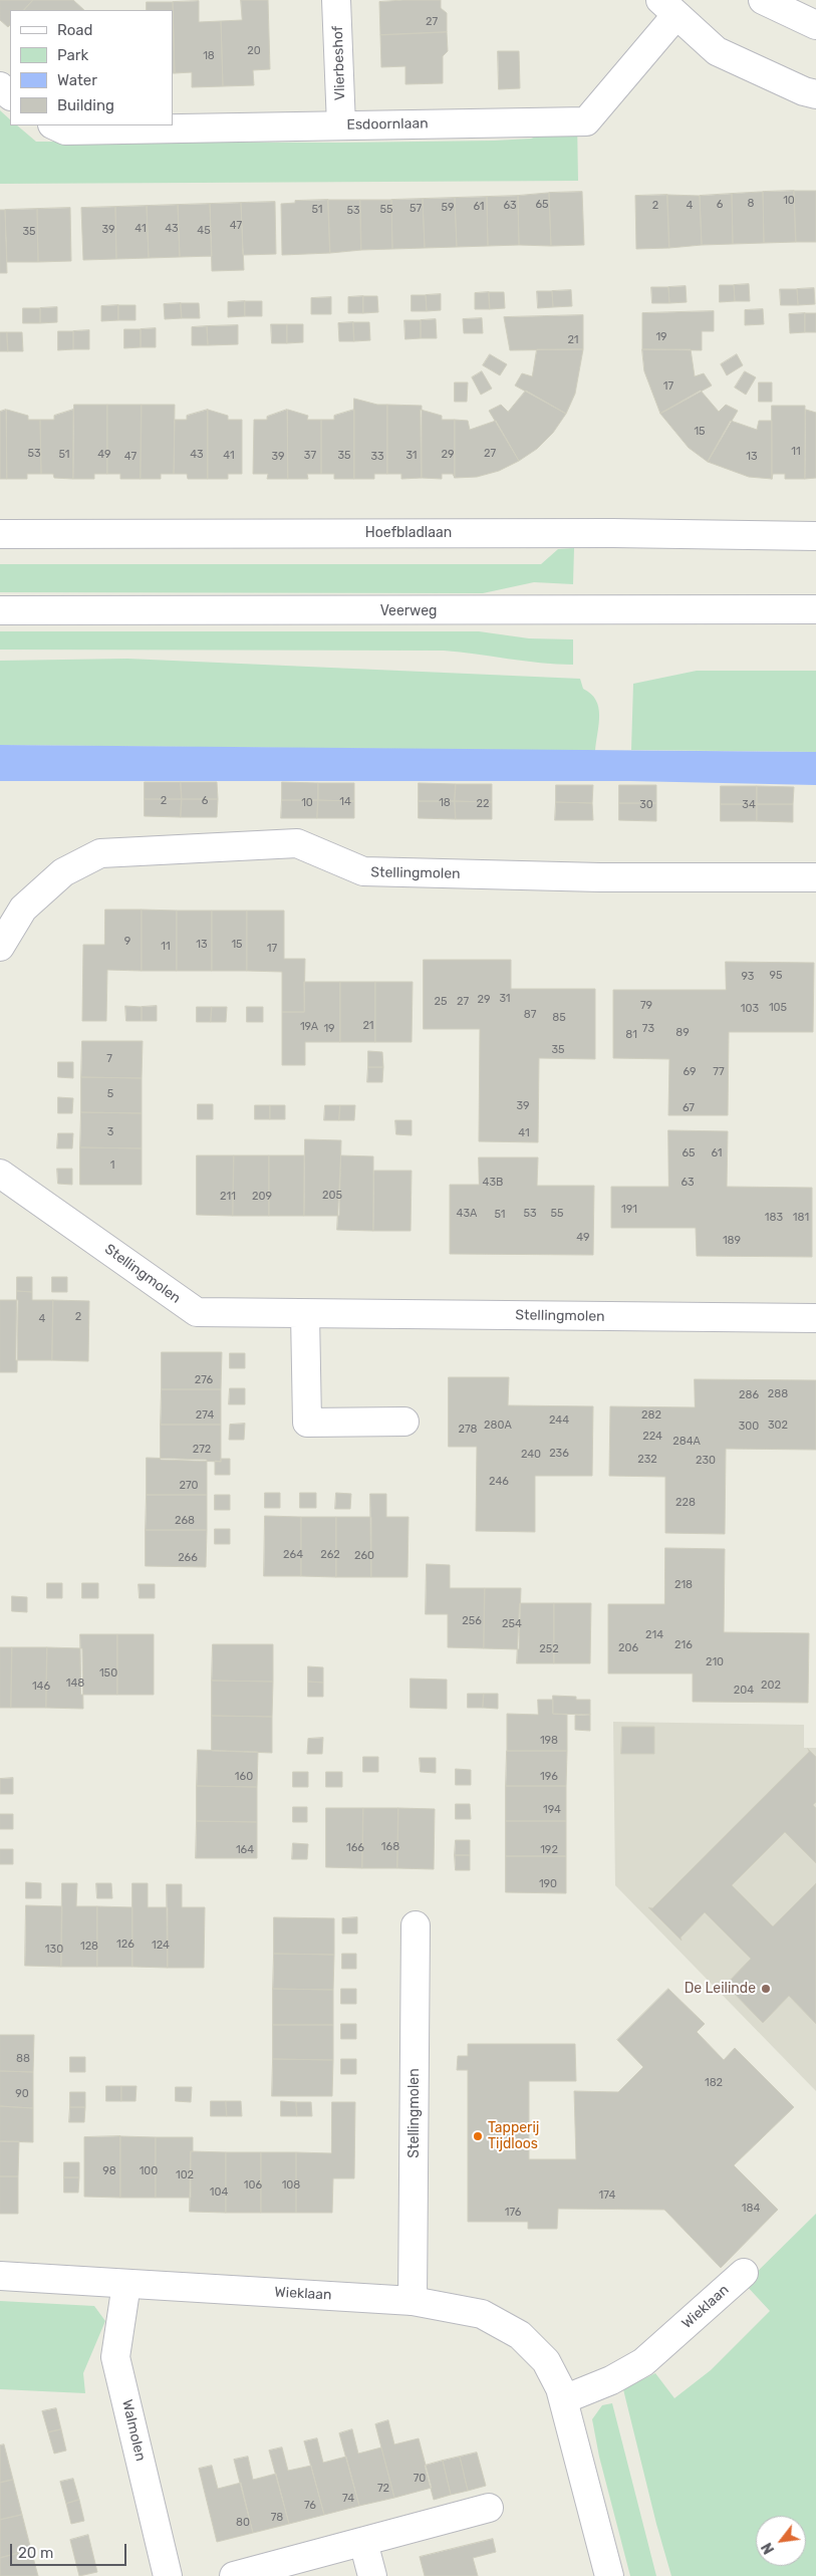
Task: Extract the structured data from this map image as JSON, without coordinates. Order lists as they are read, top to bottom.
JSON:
{
  "streets": {
    "street": [
      "Vlierbeshof",
      "Esdoornlaan",
      "Hoefbladlaan",
      "Veerweg",
      "Stellingmolen",
      "Wieklaan",
      "Walmolen"
    ]
  },
  "crossings": [
    ["Vlierbeshof", "Esdoornlaan"],
    ["Stellingmolen", "Wieklaan"],
    ["Wieklaan", "Walmolen"]
  ],
  "places": ["De Leilinde", "Tapperij Tijdloos"],
  "house_numbers": [
    "27",
    "20",
    "18",
    "10",
    "8",
    "65",
    "6",
    "63",
    "2",
    "4",
    "61",
    "59",
    "57",
    "51",
    "55",
    "53",
    "47",
    "41",
    "43",
    "39",
    "45",
    "35",
    "19",
    "21",
    "17",
    "15",
    "11",
    "53",
    "27",
    "51",
    "49",
    "43",
    "29",
    "41",
    "37",
    "35",
    "31",
    "47",
    "39",
    "33",
    "13",
    "2",
    "6",
    "14",
    "10",
    "18",
    "22",
    "30",
    "34",
    "9",
    "13",
    "15",
    "11",
    "17",
    "95",
    "93",
    "31",
    "29",
    "25",
    "27",
    "79",
    "105",
    "103",
    "87",
    "85",
    "21",
    "19A",
    "19",
    "73",
    "89",
    "81",
    "35",
    "7",
    "69",
    "77",
    "5",
    "39",
    "67",
    "3",
    "41",
    "65",
    "61",
    "1",
    "43B",
    "63",
    "205",
    "211",
    "209",
    "191",
    "43A",
    "53",
    "55",
    "51",
    "183",
    "181",
    "49",
    "189",
    "2",
    "4",
    "276",
    "288",
    "286",
    "274",
    "282",
    "244",
    "280A",
    "302",
    "300",
    "278",
    "224",
    "284A",
    "272",
    "236",
    "240",
    "232",
    "230",
    "246",
    "270",
    "228",
    "268",
    "264",
    "262",
    "260",
    "266",
    "218",
    "256",
    "254",
    "214",
    "216",
    "206",
    "252",
    "210",
    "150",
    "148",
    "202",
    "146",
    "204",
    "198",
    "160",
    "196",
    "194",
    "168",
    "166",
    "164",
    "192",
    "190",
    "126",
    "124",
    "128",
    "130",
    "88",
    "182",
    "90",
    "98",
    "100",
    "102",
    "106",
    "108",
    "104",
    "174",
    "184",
    "176",
    "70",
    "72",
    "74",
    "76",
    "78",
    "80"
  ],
  "legend": [
    "Road",
    "Park",
    "Water",
    "Building"
  ],
  "scale_bar": "20 m",
  "north": "bottom left"
}
